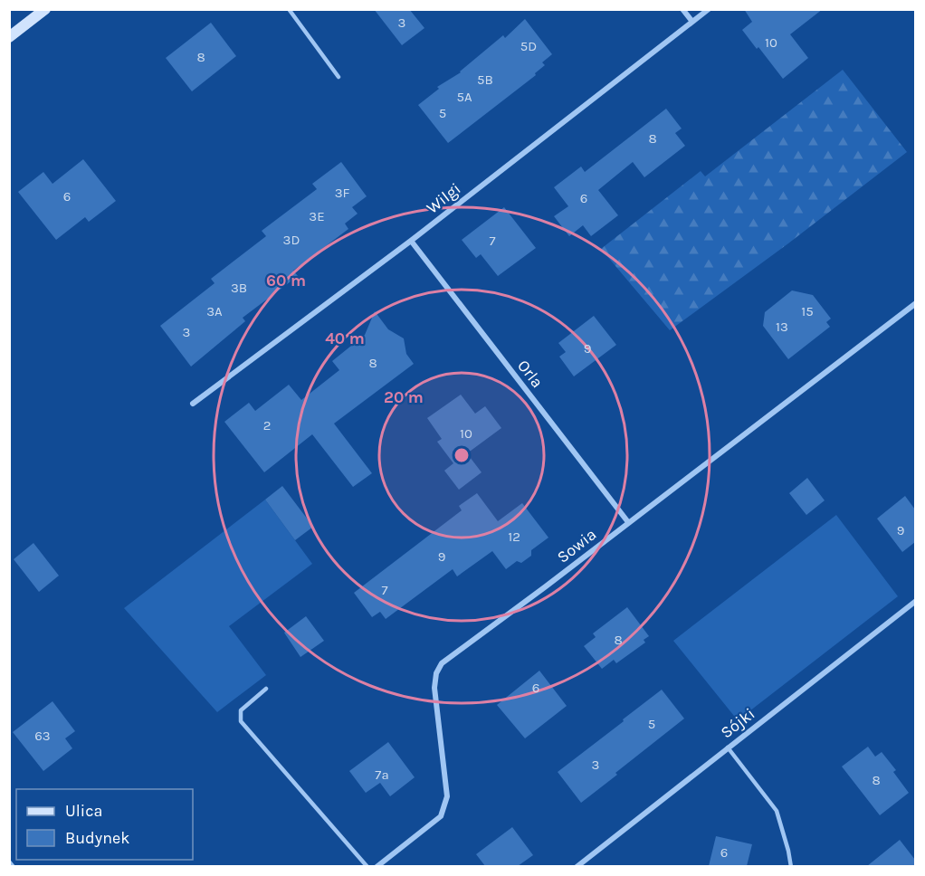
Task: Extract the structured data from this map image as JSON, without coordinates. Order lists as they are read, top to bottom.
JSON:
{
  "streets": {
    "street": [
      "Wilgi",
      "Orla",
      "Sowia",
      "Sójki"
    ]
  },
  "crossings": [
    ["Wilgi", "Orla"],
    ["Orla", "Sowia"]
  ],
  "house_numbers": [
    "3",
    "10",
    "5D",
    "8",
    "5B",
    "5A",
    "5",
    "8",
    "3F",
    "6",
    "6",
    "3E",
    "3D",
    "7",
    "3B",
    "3A",
    "15",
    "13",
    "3",
    "9",
    "8",
    "2",
    "10",
    "9",
    "12",
    "9",
    "7",
    "8",
    "6",
    "5",
    "63",
    "3",
    "7a",
    "8",
    "6"
  ],
  "legend": ["Ulica", "Budynek"],
  "rings": ["60 m", "40 m", "20 m"]
}
